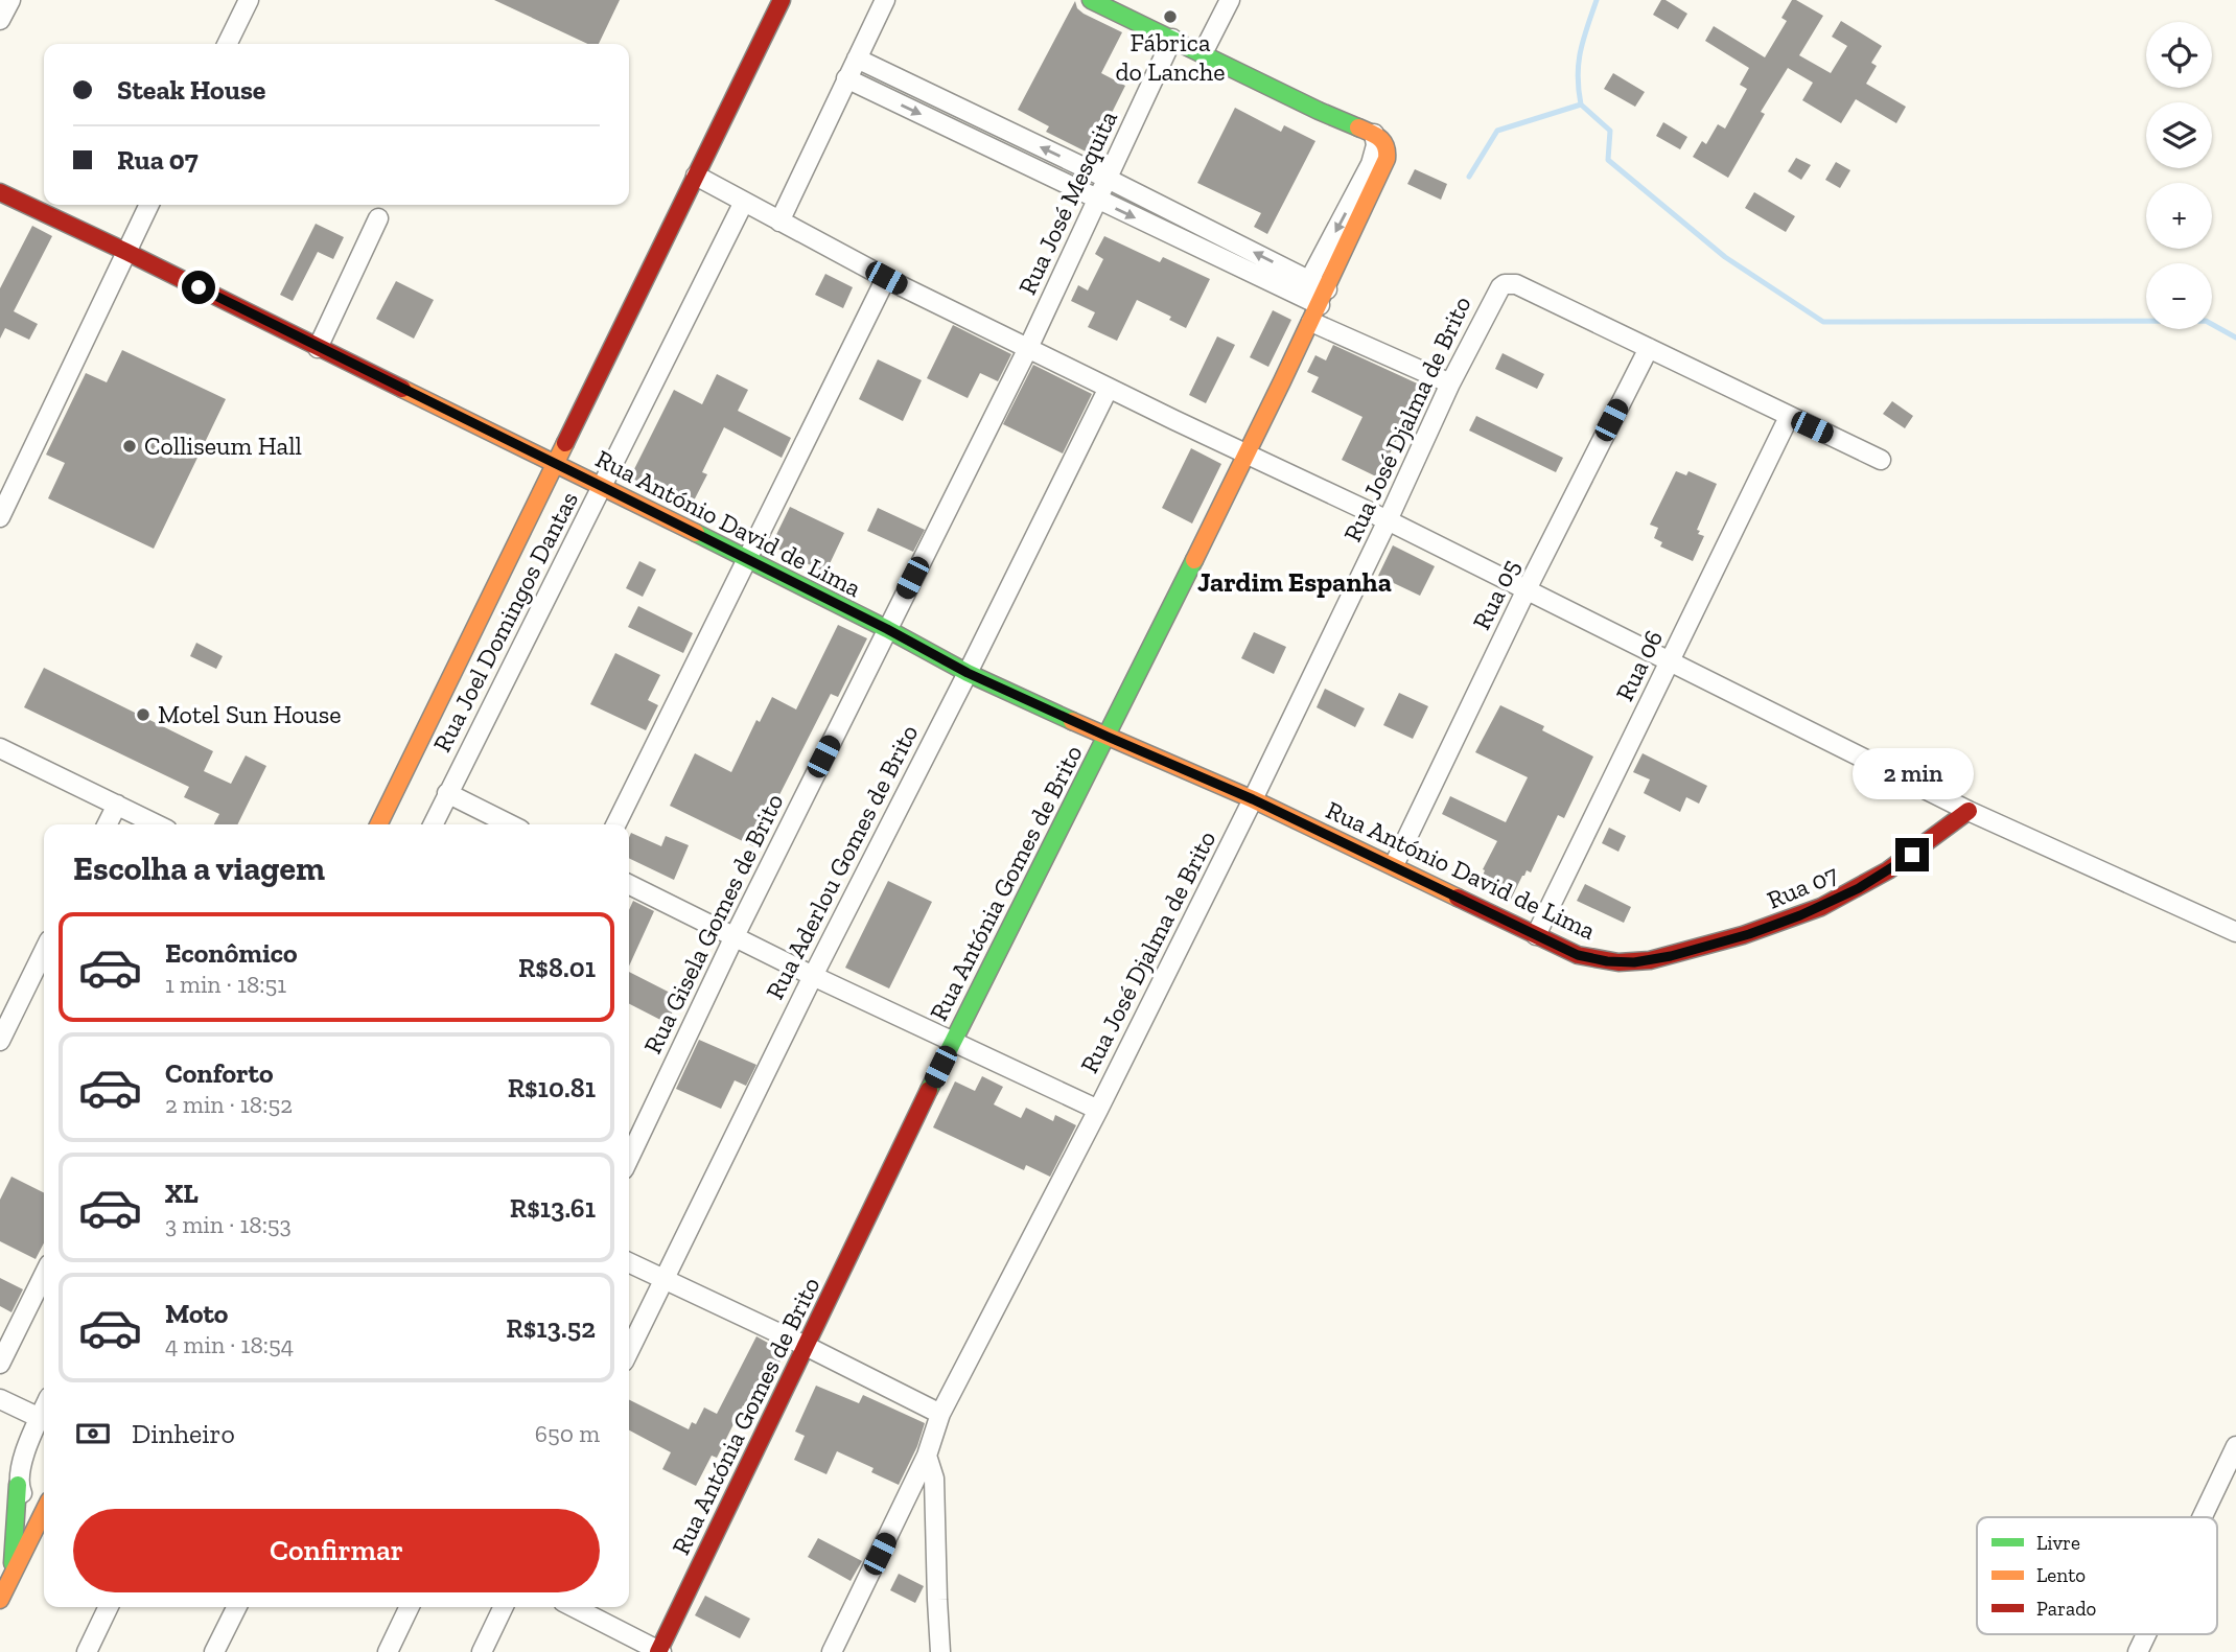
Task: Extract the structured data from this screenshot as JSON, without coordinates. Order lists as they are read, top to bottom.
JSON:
{
  "streets": {
    "street": [
      "Rua José Mesquita",
      "Rua José Djalma de Brito",
      "Rua António David de Lima",
      "Rua 05",
      "Rua Joel Domingos Dantas",
      "Rua 06",
      "Rua Aderlou Gomes de Brito",
      "Rua Antónia Gomes de Brito",
      "Rua 07",
      "Rua Gisela Gomes de Brito"
    ]
  },
  "crossings": [
    ["Rua José Mesquita", "Rua Gisela Gomes de Brito"],
    ["Rua José Djalma de Brito", "Rua António David de Lima"],
    ["Rua José Djalma de Brito", "Rua 05"],
    ["Rua António David de Lima", "Rua 05"],
    ["Rua António David de Lima", "Rua Joel Domingos Dantas"],
    ["Rua António David de Lima", "Rua 06"],
    ["Rua António David de Lima", "Rua Aderlou Gomes de Brito"],
    ["Rua António David de Lima", "Rua Antónia Gomes de Brito"],
    ["Rua António David de Lima", "Rua 07"],
    ["Rua António David de Lima", "Rua Gisela Gomes de Brito"]
  ],
  "districts": ["Jardim Espanha"],
  "places": ["Fábrica do Lanche", "Colliseum Hall", "Motel Sun House"],
  "legend": ["Livre", "Lento", "Parado"],
  "page": {
    "map_buttons": ["+", "−"],
    "banner": ["Steak House", "Rua 07"],
    "bubble": "2 min",
    "heading": "Escolha a viagem",
    "list": [
      {
        "name": "Econômico",
        "note": "1 min · 18:51",
        "value": "R$8.01"
      },
      {
        "name": "Conforto",
        "note": "2 min · 18:52",
        "value": "R$10.81"
      },
      {
        "name": "XL",
        "note": "3 min · 18:53",
        "value": "R$13.61"
      },
      {
        "name": "Moto",
        "note": "4 min · 18:54",
        "value": "R$13.52"
      }
    ],
    "pay": ["Dinheiro", "650 m"],
    "buttons": "Confirmar"
  }
}
